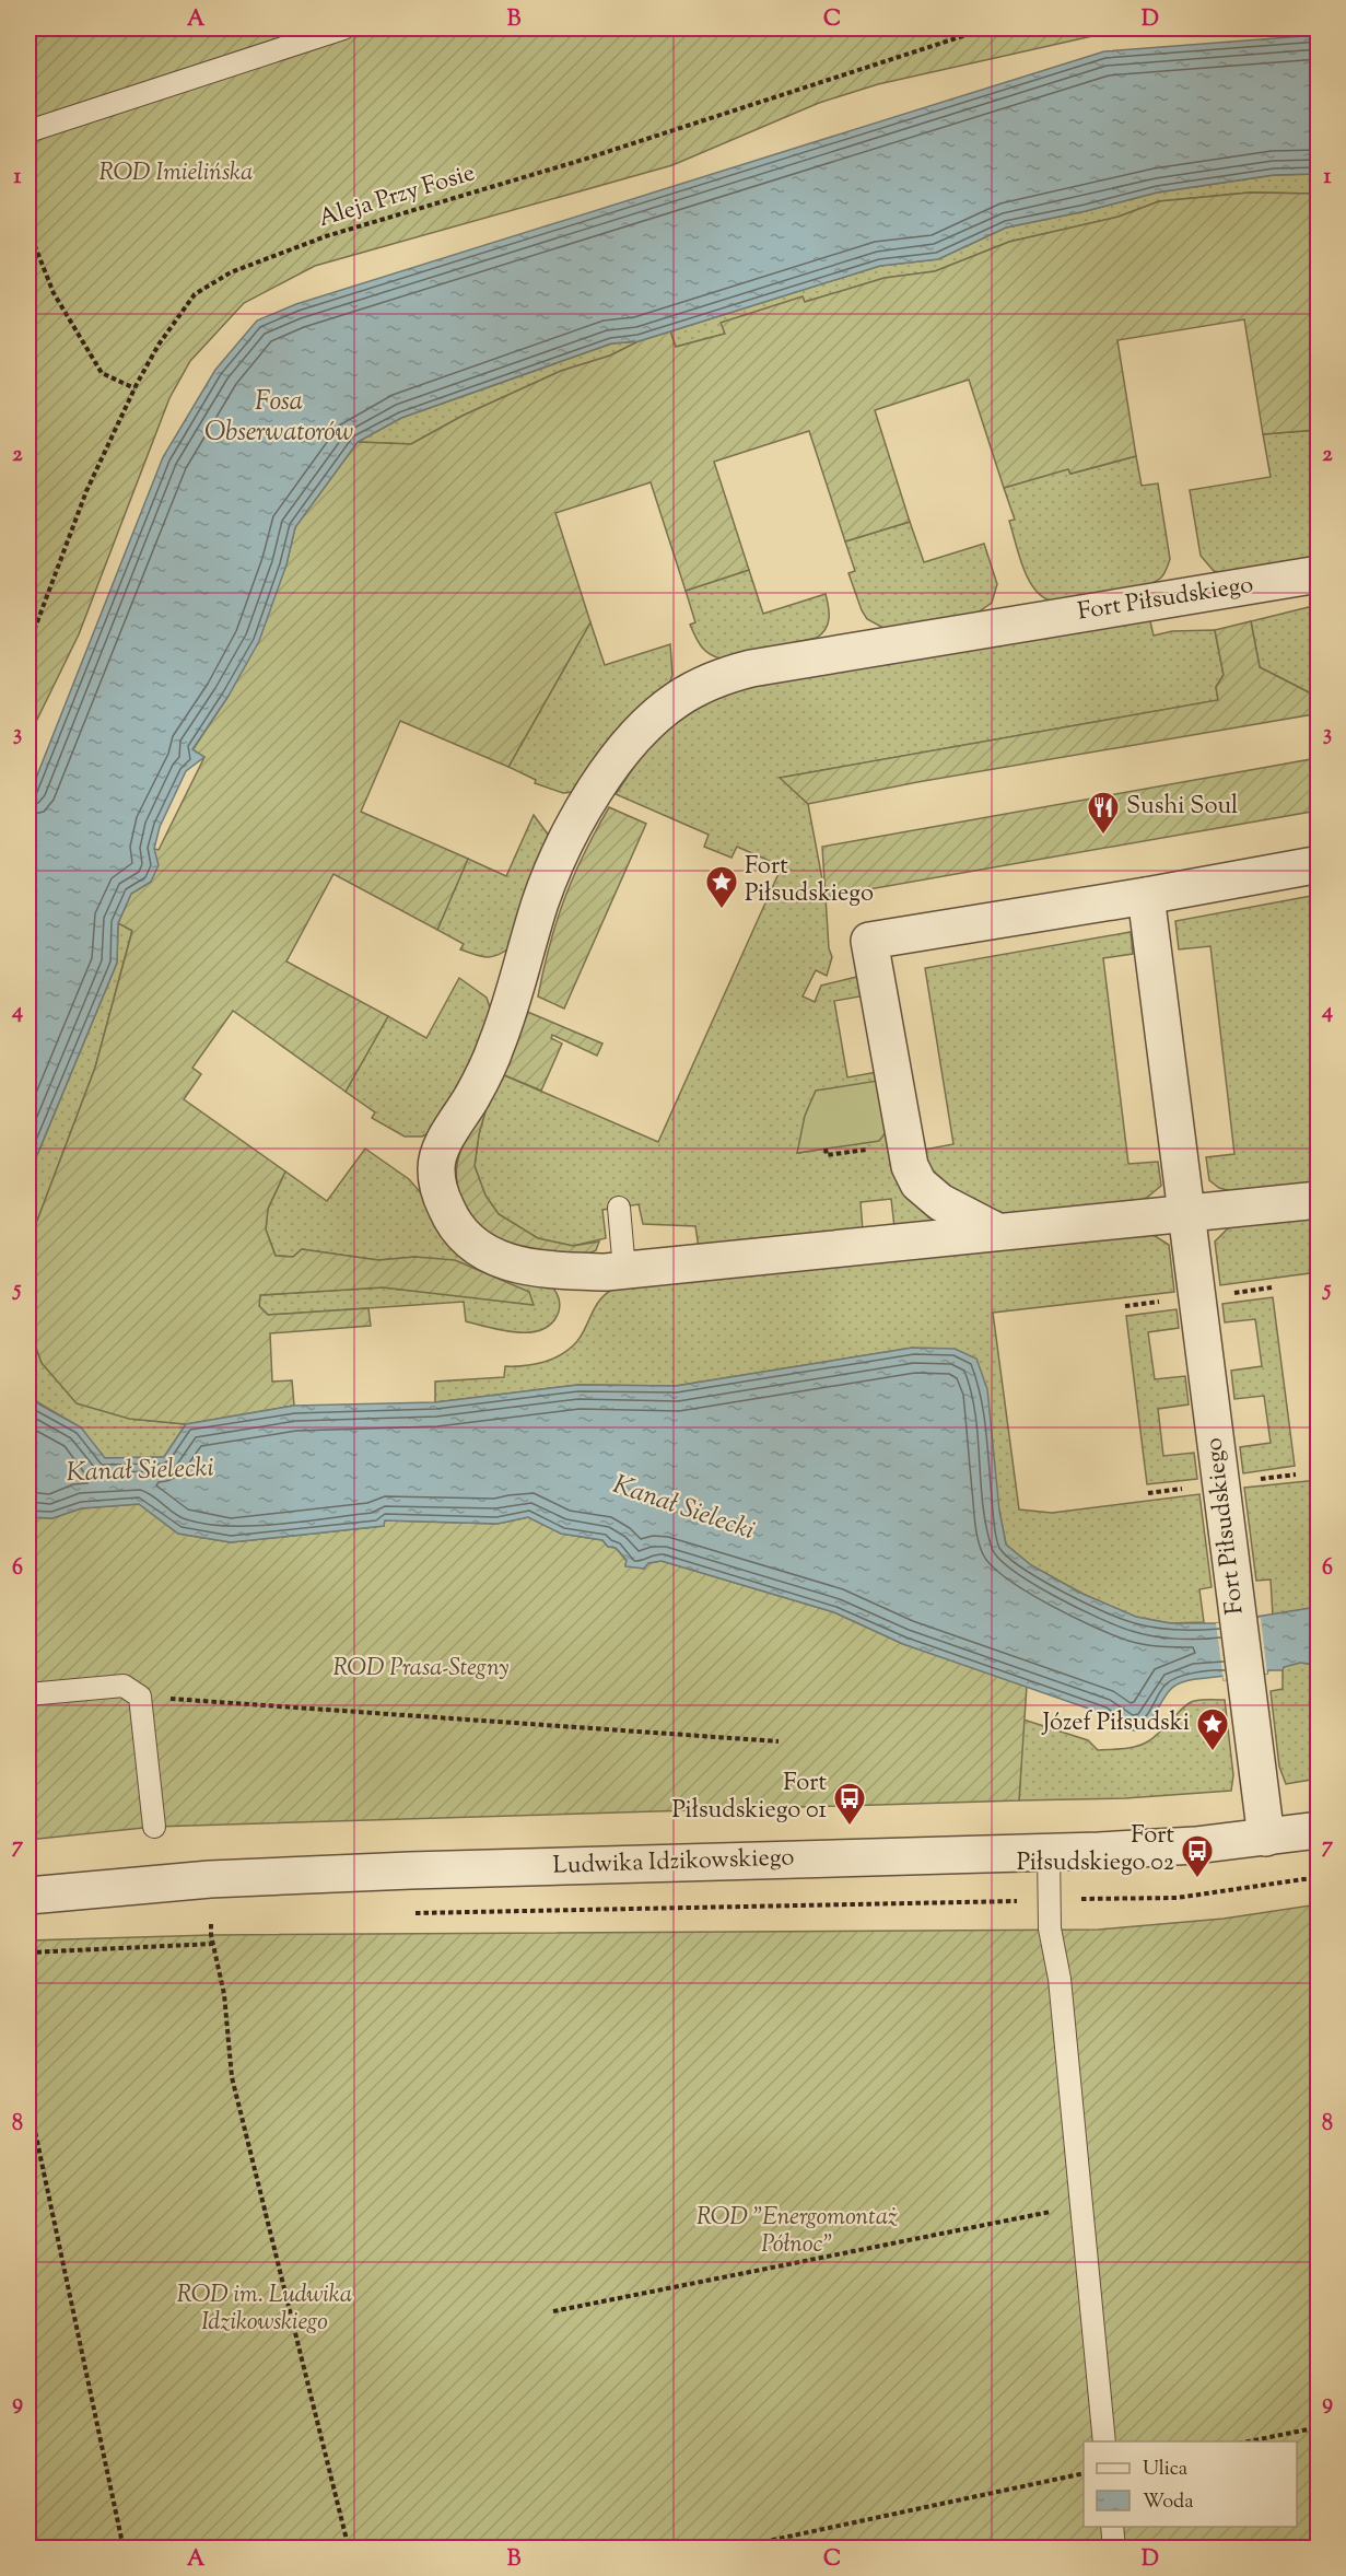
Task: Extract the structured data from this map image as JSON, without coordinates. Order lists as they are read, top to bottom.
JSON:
{
  "streets": {
    "street": ["Fort Piłsudskiego", "Ludwika Idzikowskiego"],
    "path": ["Aleja Przy Fosie"]
  },
  "crossings": [
    ["Fort Piłsudskiego", "Ludwika Idzikowskiego"]
  ],
  "water": ["Fosa Obserwatorów", "Kanał Sielecki"],
  "parks": [
    "ROD Imielińska",
    "ROD Prasa-Stegny",
    "ROD \"Energomontaż Północ\"",
    "ROD im. Ludwika Idzikowskiego"
  ],
  "places": {
    "restaurant": ["Sushi Soul"],
    "place": ["Fort Piłsudskiego", "Józef Piłsudski"],
    "bus stop": ["Fort Piłsudskiego 01", "Fort Piłsudskiego 02"]
  },
  "legend": ["Ulica", "Woda"],
  "grid": {
    "columns": [
      "A",
      "B",
      "C",
      "D"
    ],
    "rows": [
      "1",
      "2",
      "3",
      "4",
      "5",
      "6",
      "7",
      "8",
      "9"
    ]
  }
}
